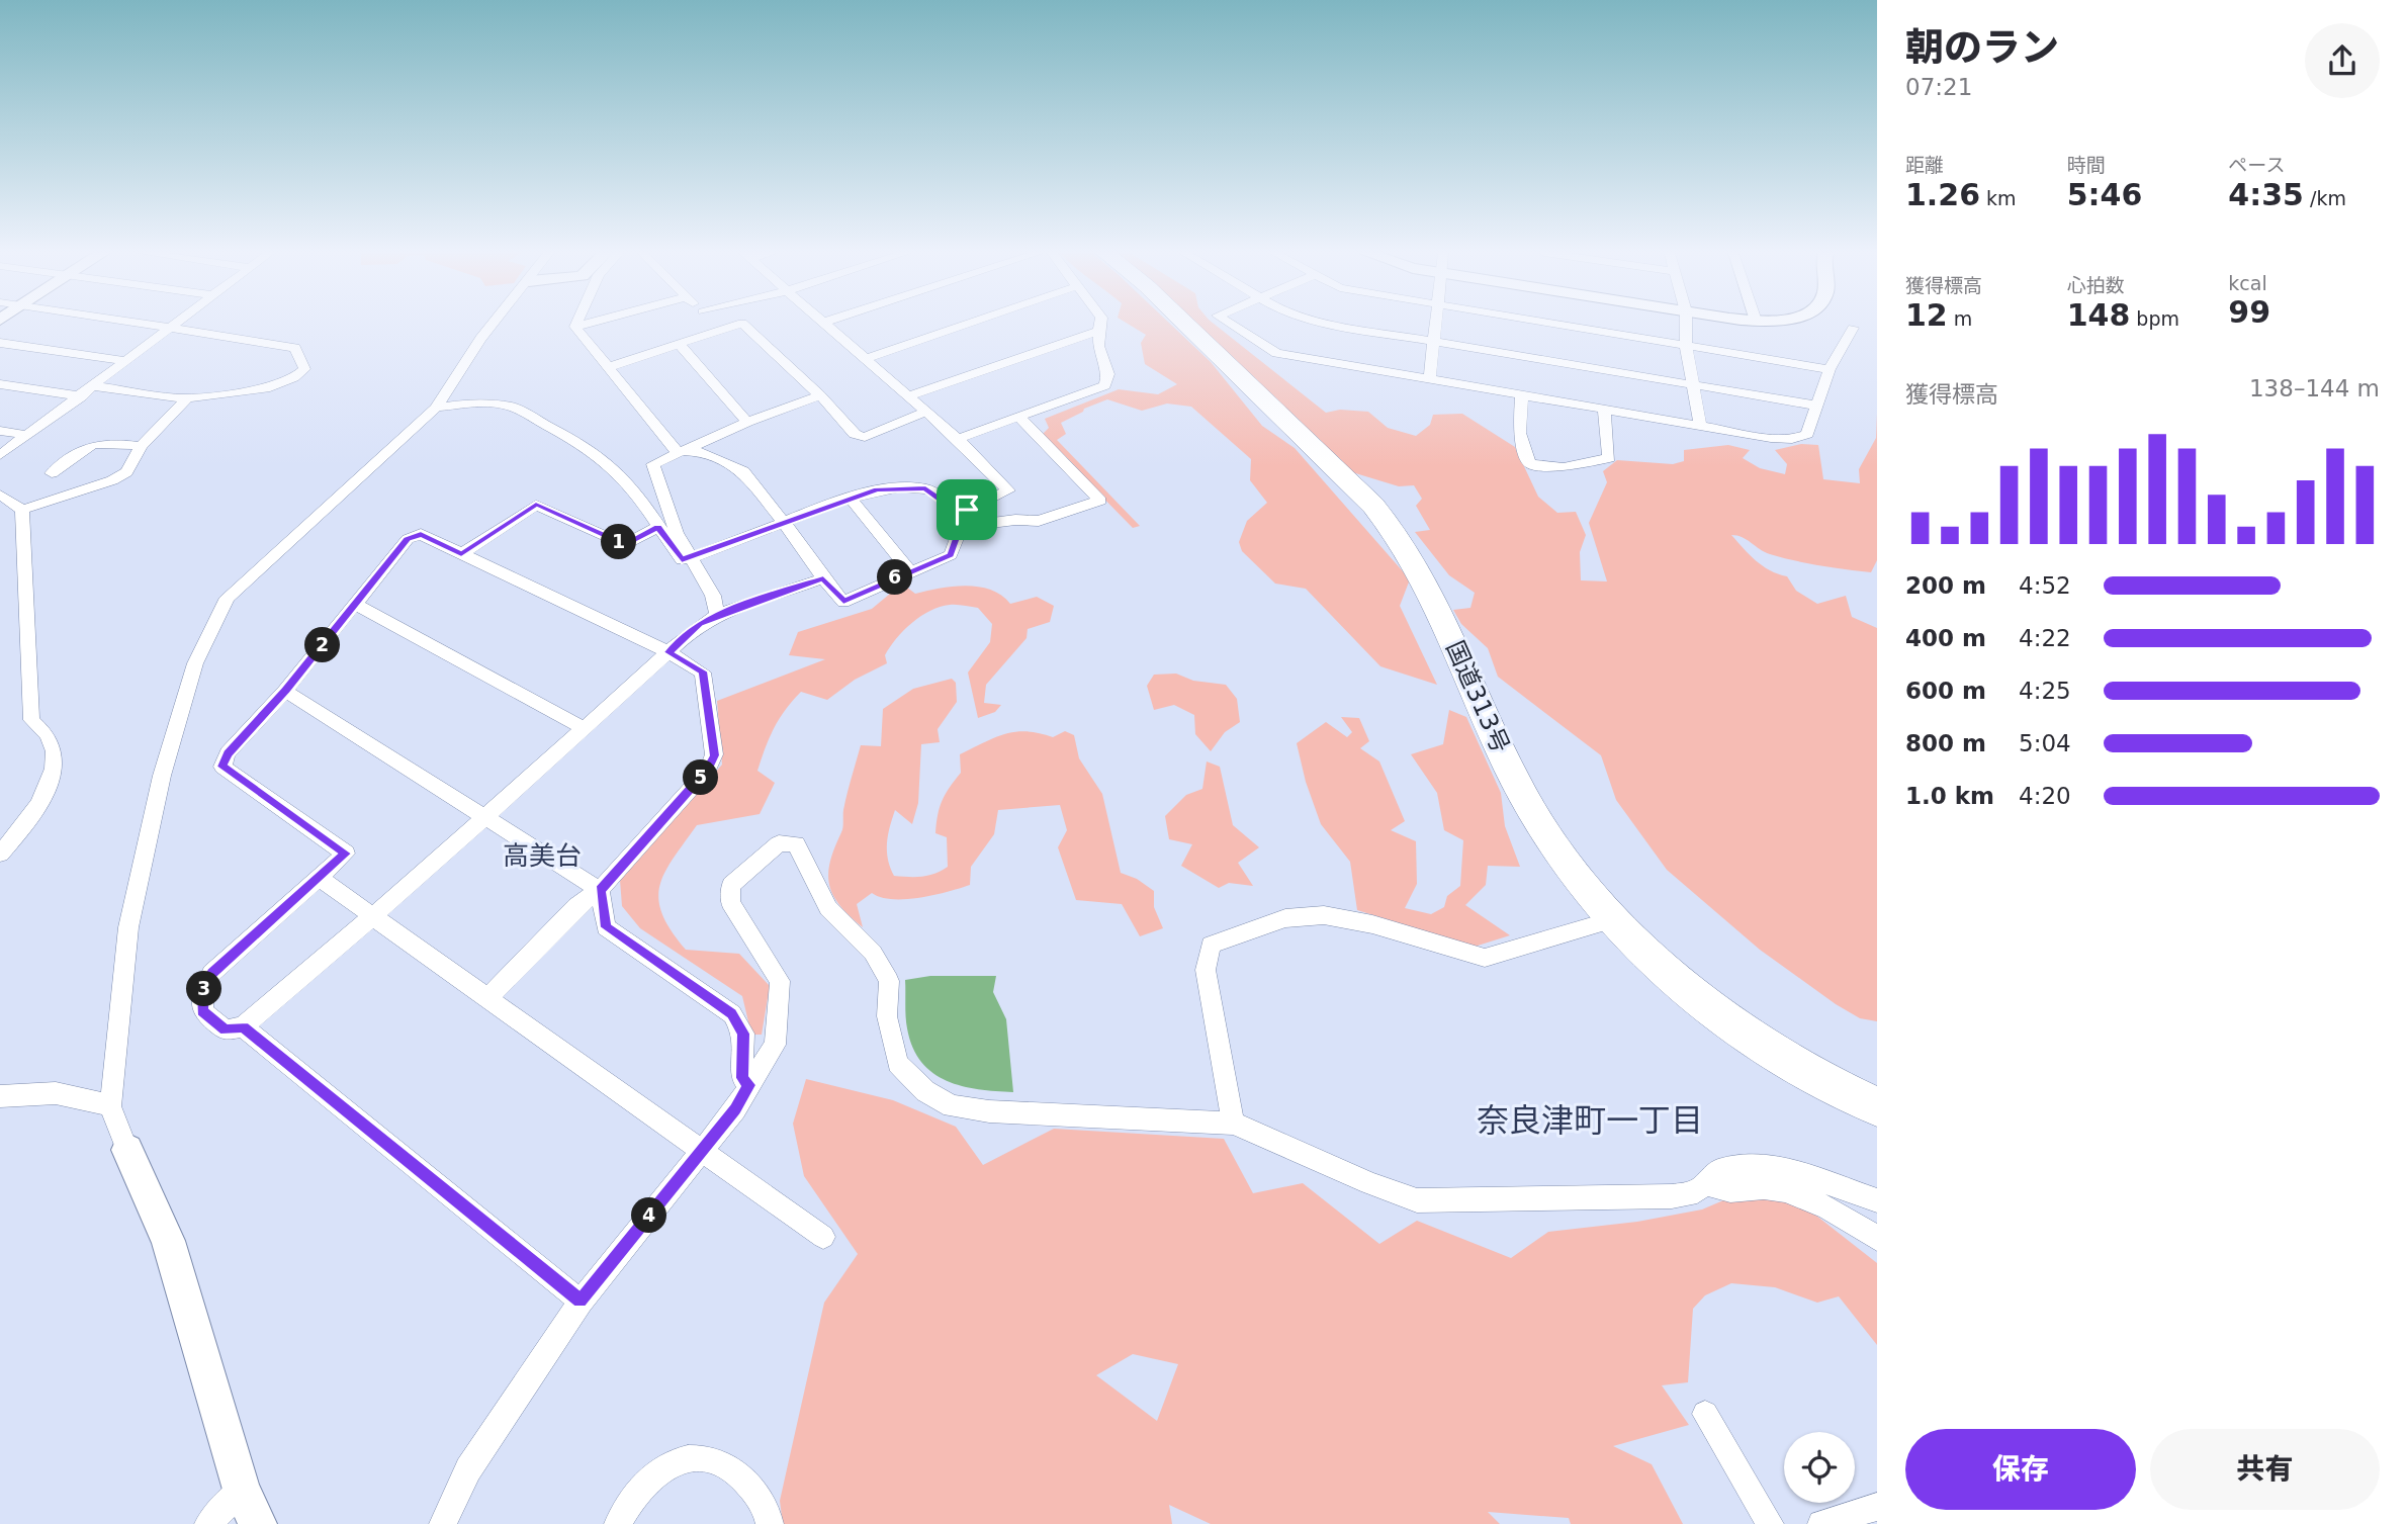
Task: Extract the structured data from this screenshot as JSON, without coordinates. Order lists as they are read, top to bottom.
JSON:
{
  "streets": {
    "highway": ["国道313号"]
  },
  "districts": ["高美台", "奈良津町一丁目"],
  "page": {
    "heading": ["朝のラン", "07:21"],
    "stats": [
      ["距離", "1.26 km"],
      ["時間", "5:46"],
      ["ペース", "4:35 /km"],
      ["獲得標高", "12 m"],
      ["心拍数", "148 bpm"],
      ["kcal", "99"]
    ],
    "chart": ["獲得標高", "138–144 m"],
    "pins": [
      "1",
      "6",
      "2",
      "5",
      "3",
      "4"
    ],
    "list": [
      {
        "name": "200 m",
        "note": "4:52"
      },
      {
        "name": "400 m",
        "note": "4:22"
      },
      {
        "name": "600 m",
        "note": "4:25"
      },
      {
        "name": "800 m",
        "note": "5:04"
      },
      {
        "name": "1.0 km",
        "note": "4:20"
      }
    ],
    "buttons": ["保存", "共有"]
  }
}
